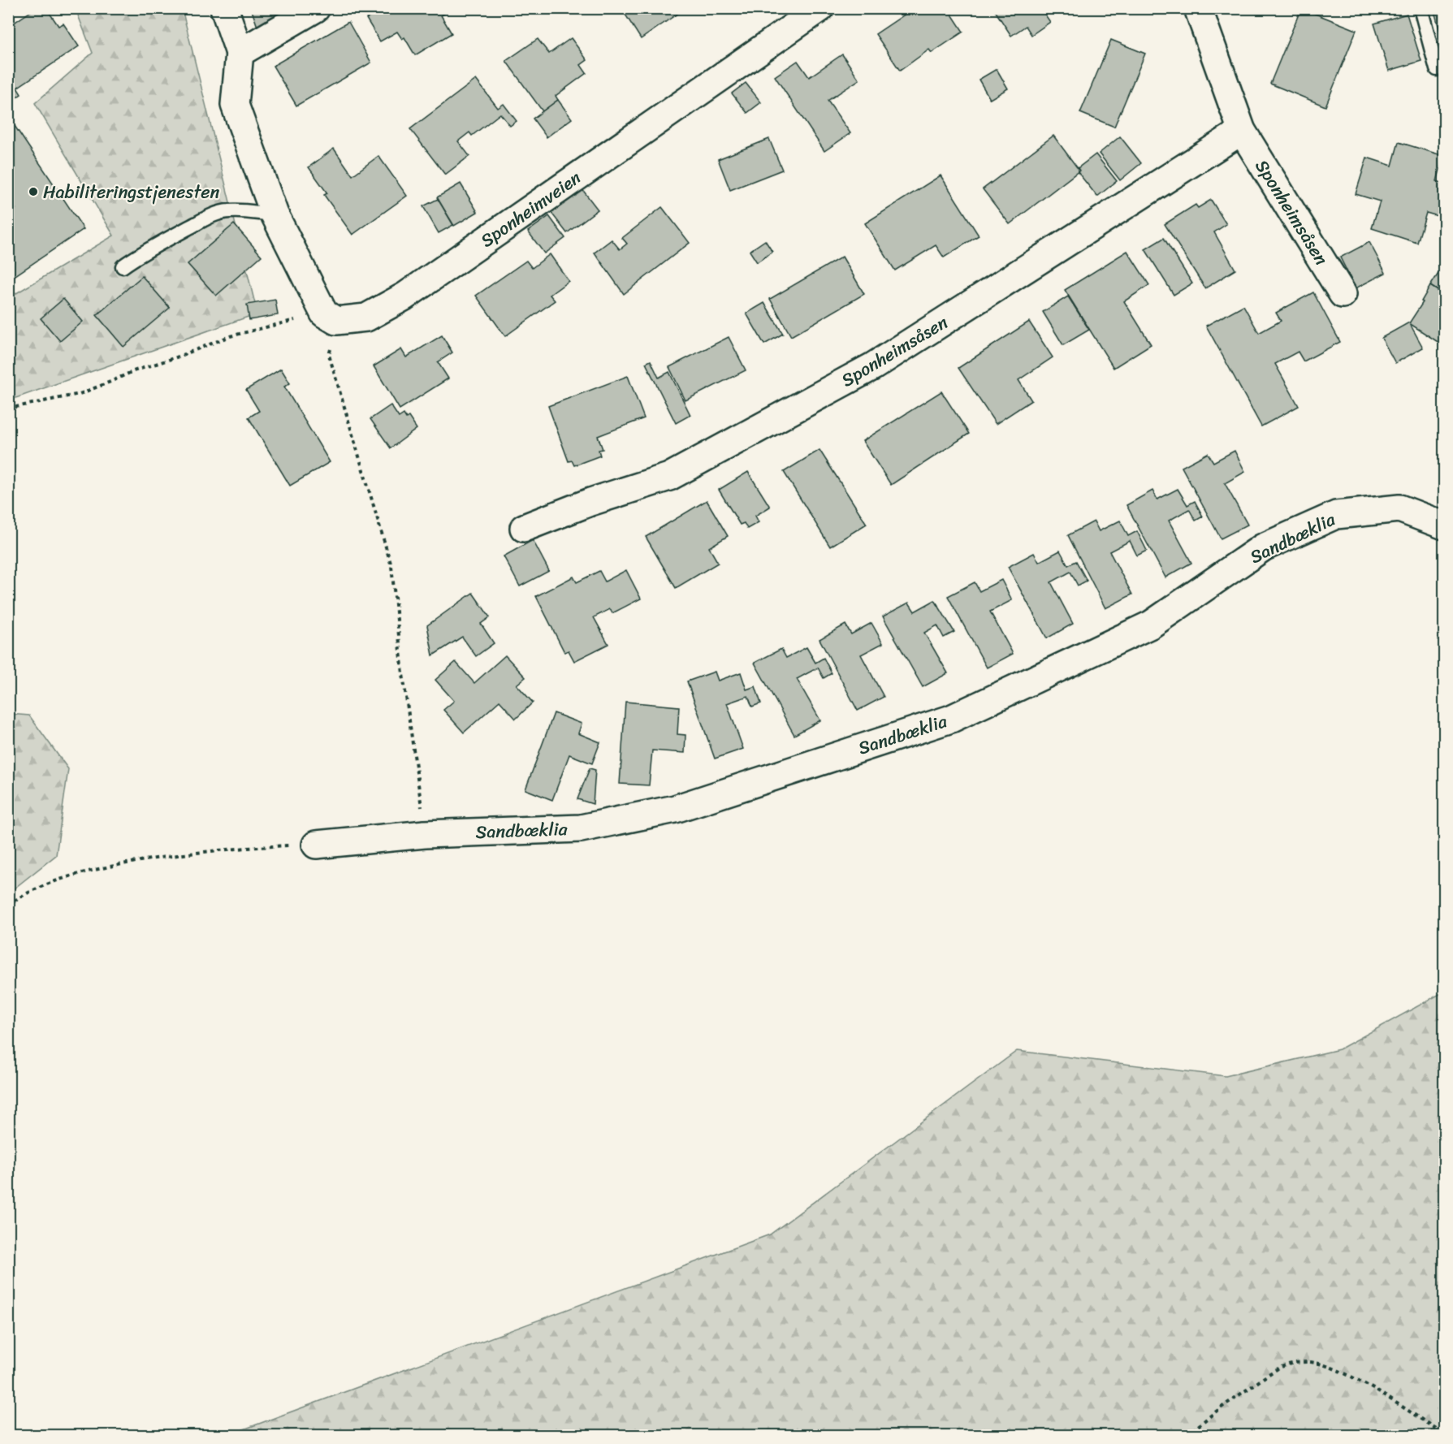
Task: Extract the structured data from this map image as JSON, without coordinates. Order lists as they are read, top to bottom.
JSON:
{
  "streets": {
    "street": ["Sponheimveien", "Sponheimsåsen", "Sandbæklia"]
  },
  "places": ["Habiliteringstjenesten"]
}
